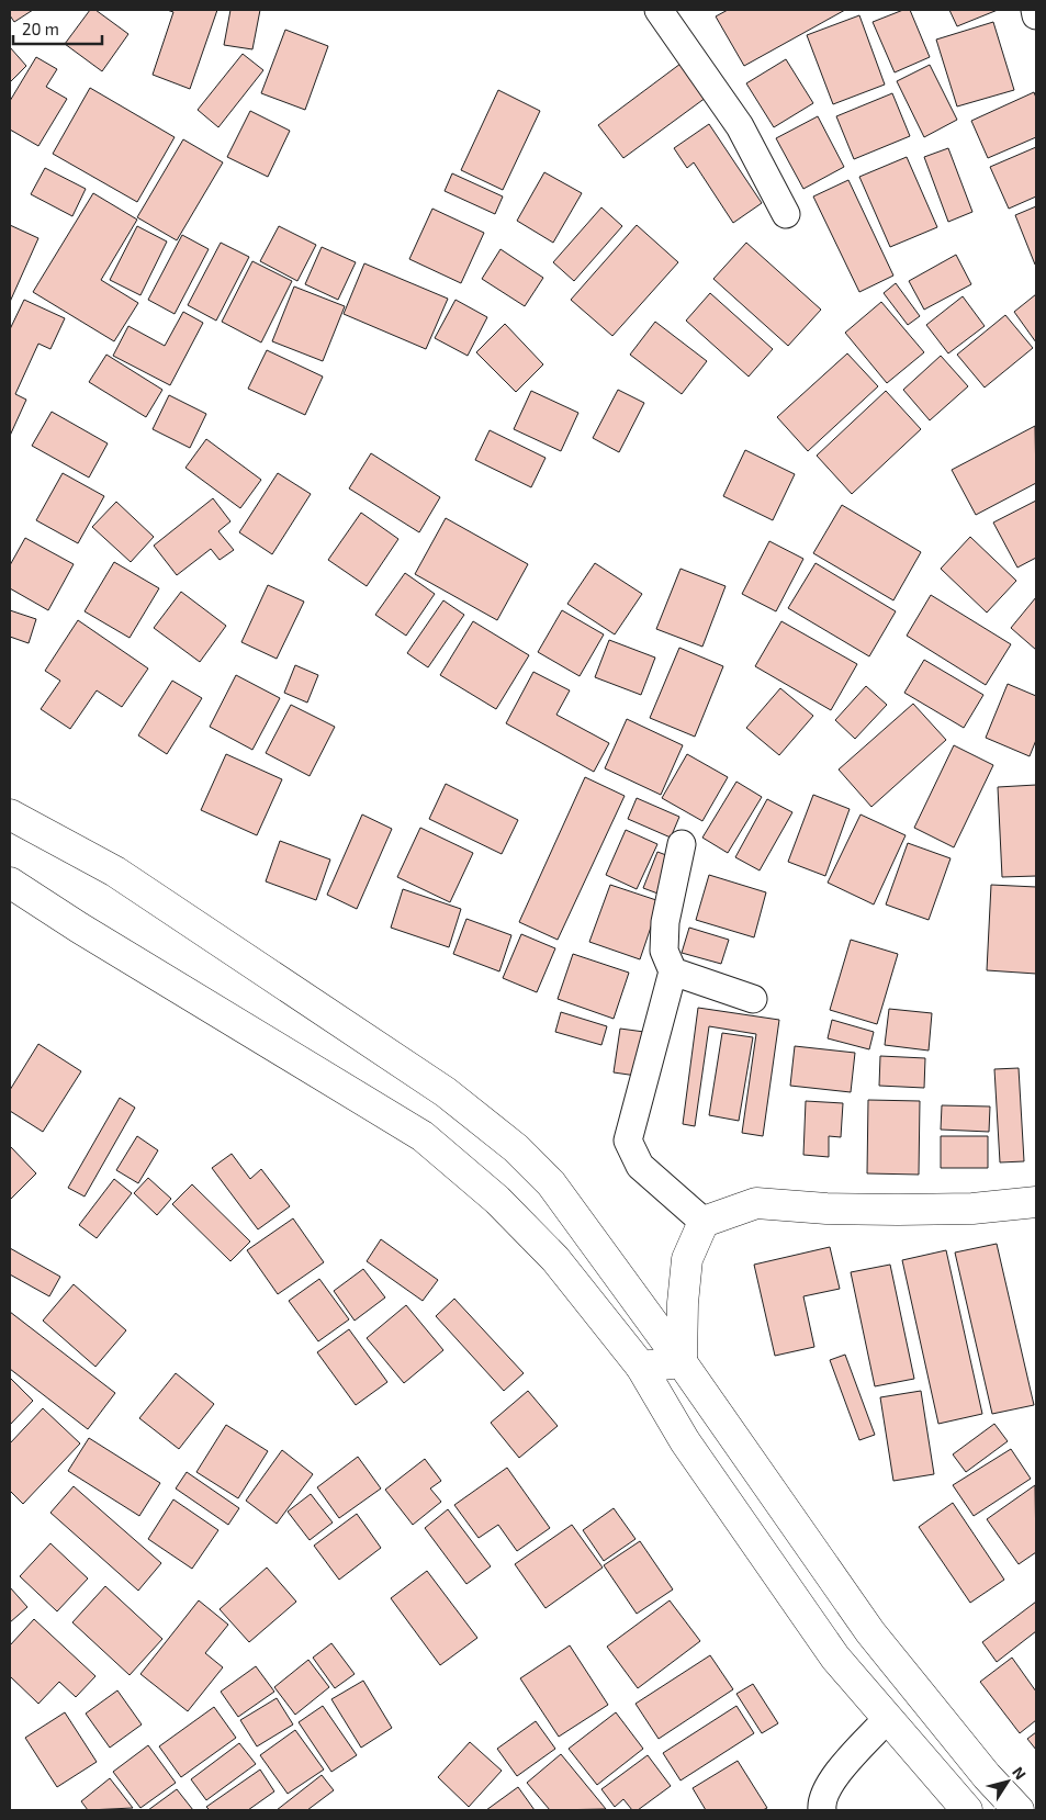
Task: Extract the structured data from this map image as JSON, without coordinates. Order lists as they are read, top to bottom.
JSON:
{
  "scale_bar": "20 m",
  "north": "top right"
}
